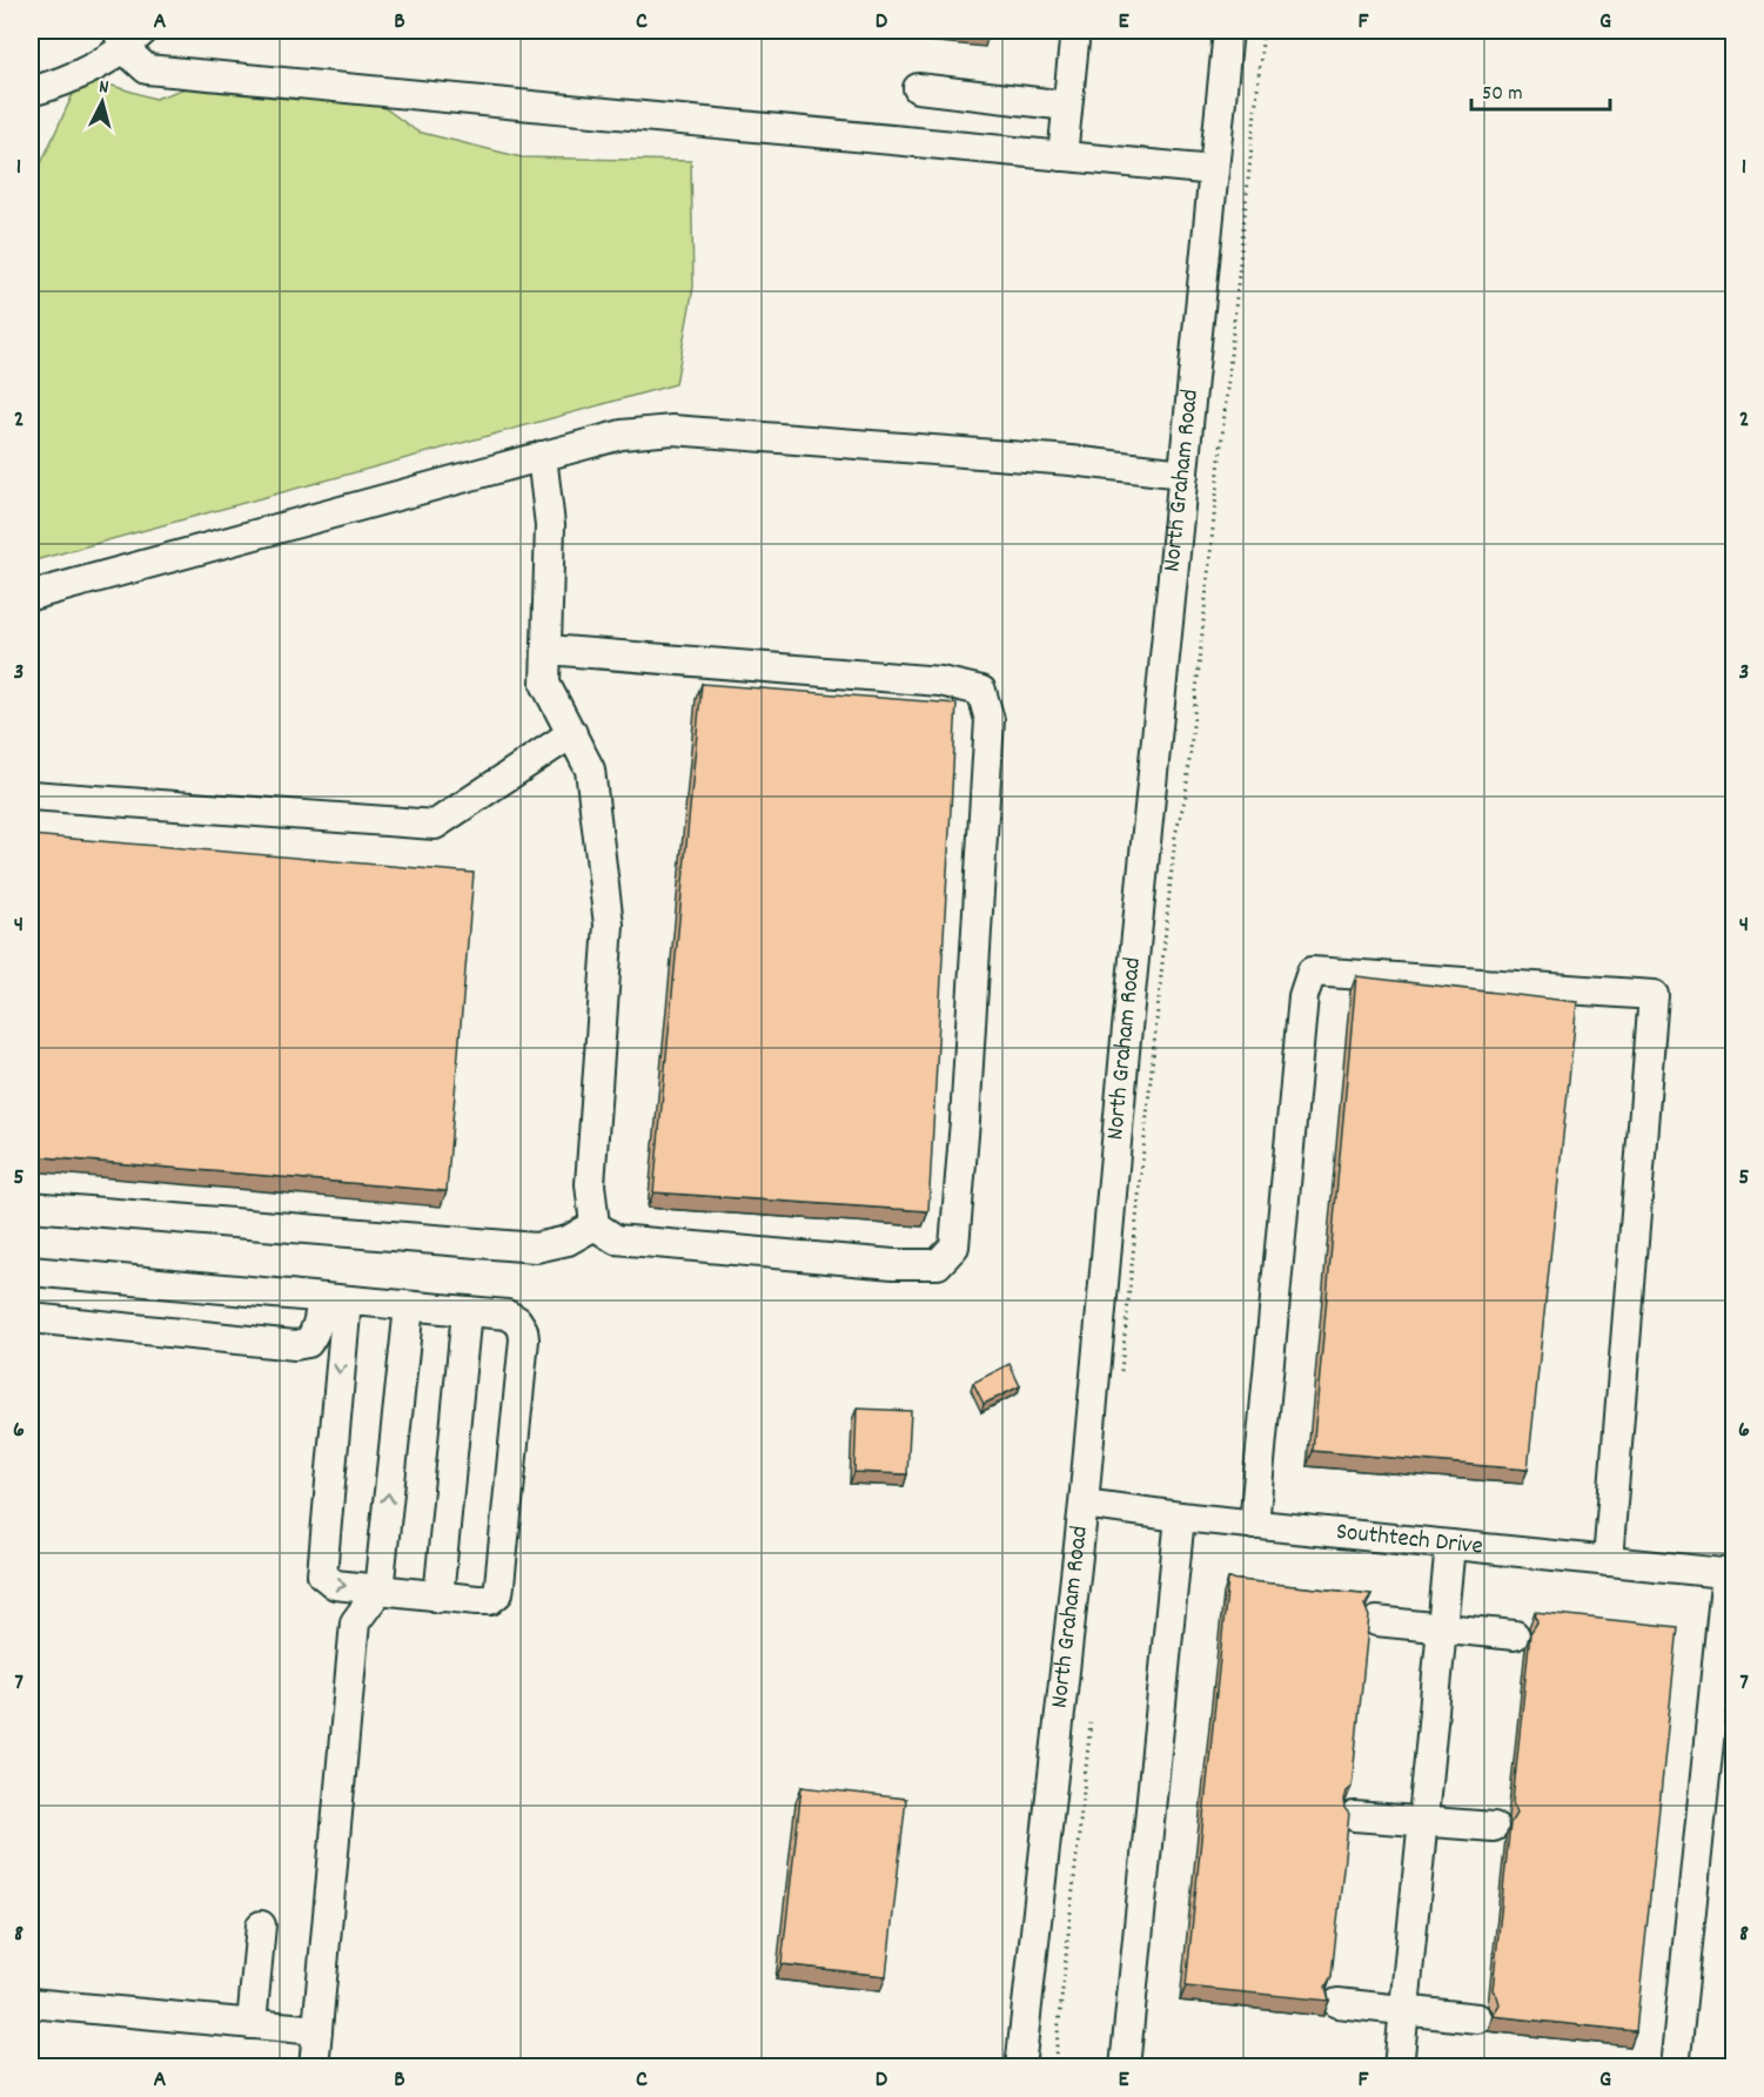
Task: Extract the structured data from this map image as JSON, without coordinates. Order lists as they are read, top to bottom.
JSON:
{
  "streets": {
    "street": ["North Graham Road", "Southtech Drive"]
  },
  "crossings": [
    ["North Graham Road", "Southtech Drive"]
  ],
  "scale_bar": "50 m",
  "north": "top",
  "grid": {
    "columns": [
      "A",
      "B",
      "C",
      "D",
      "E",
      "F",
      "G"
    ],
    "rows": [
      "1",
      "2",
      "3",
      "4",
      "5",
      "6",
      "7",
      "8"
    ]
  }
}
